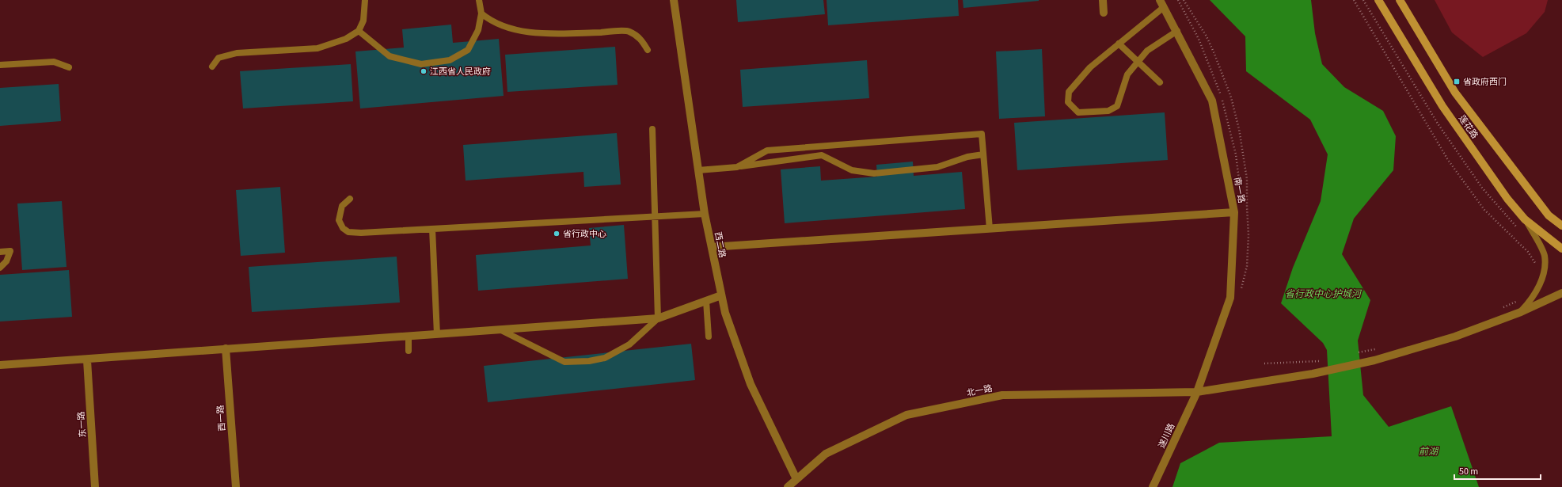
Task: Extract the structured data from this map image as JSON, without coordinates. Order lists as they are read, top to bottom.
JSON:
{
  "streets": {
    "main road": ["莲花路"],
    "street": [
      "南一路",
      "西二路",
      "北一路",
      "西一路",
      "东一路",
      "遂川路"
    ]
  },
  "crossings": [
    ["南一路", "北一路"],
    ["南一路", "遂川路"],
    ["西二路", "北一路"],
    ["北一路", "遂川路"]
  ],
  "water": ["省行政中心护城河", "前湖"],
  "places": {
    "other": ["江西省人民政府", "省行政中心"],
    "transit": ["省政府西门"]
  },
  "scale_bar": "50 m"
}
